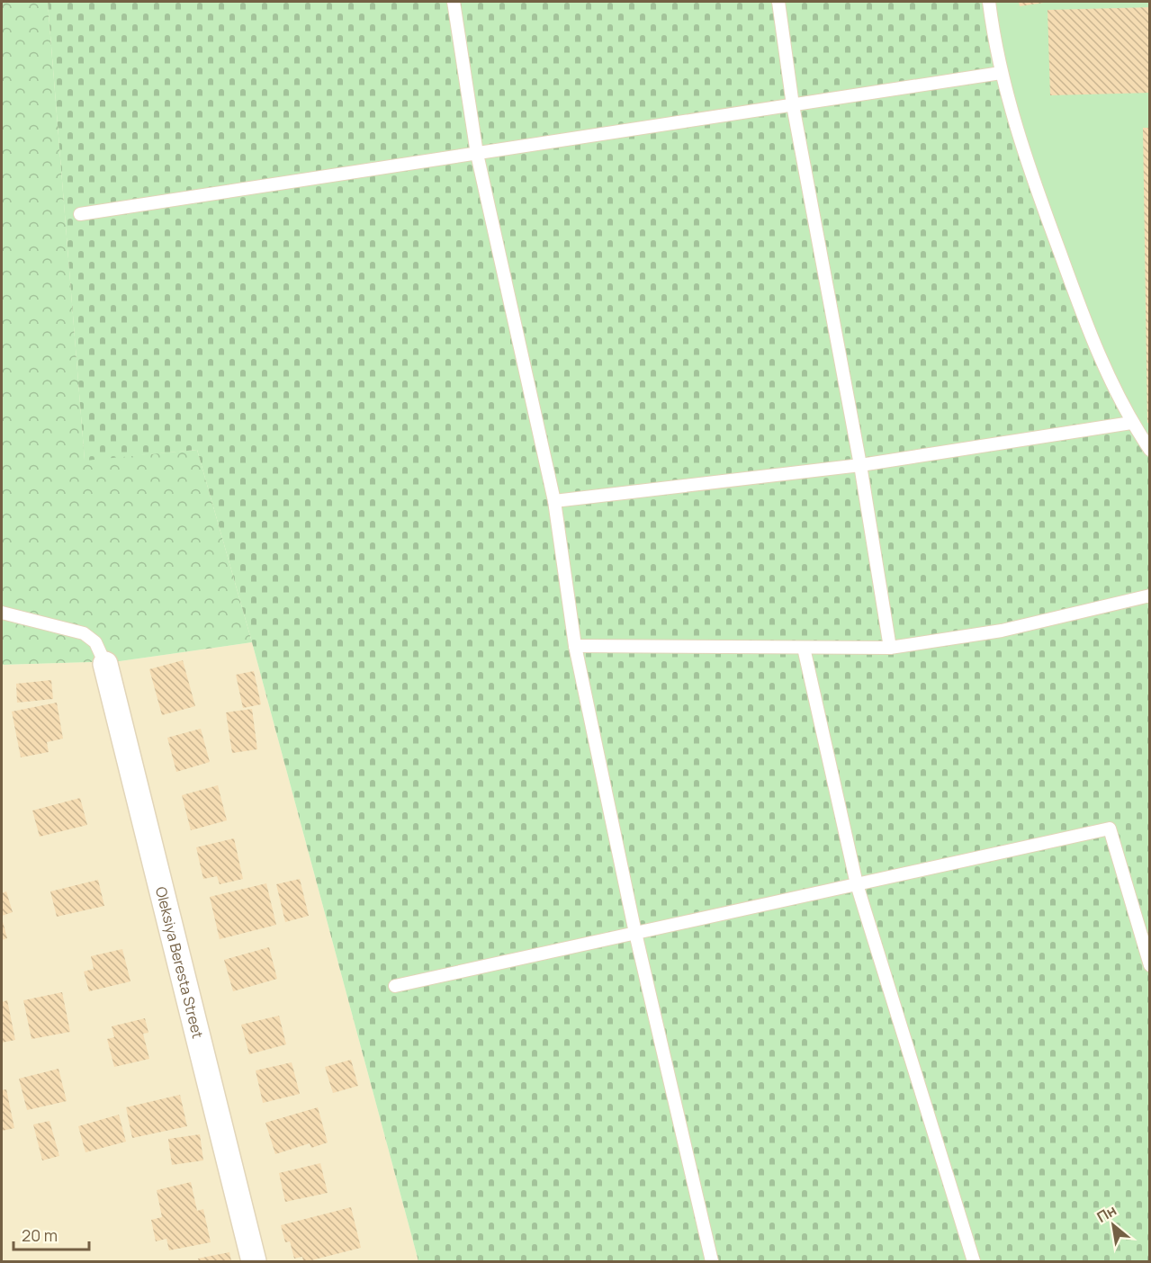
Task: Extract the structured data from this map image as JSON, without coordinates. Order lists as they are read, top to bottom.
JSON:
{
  "streets": {
    "street": ["Oleksiya Beresta Street"]
  },
  "scale_bar": "20 m",
  "north": "top left"
}
